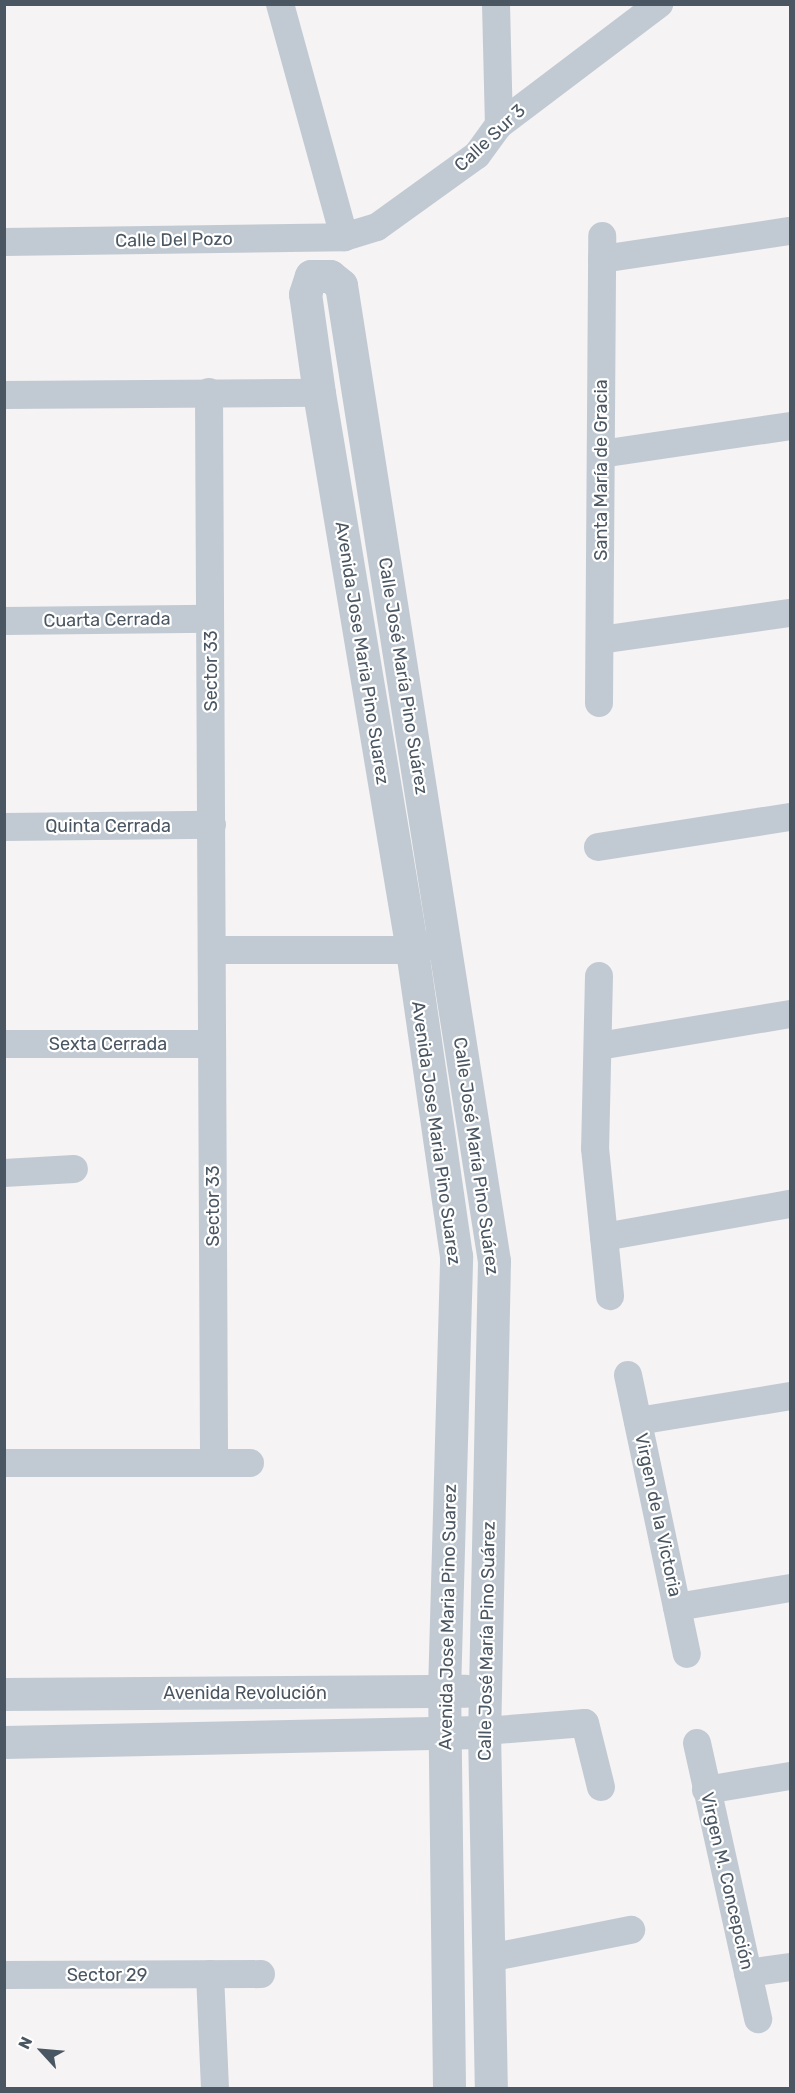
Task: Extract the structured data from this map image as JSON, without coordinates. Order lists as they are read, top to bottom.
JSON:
{
  "streets": {
    "street": [
      "Calle Sur 3",
      "Calle Del Pozo",
      "Santa María de Gracia",
      "Cuarta Cerrada",
      "Avenida Jose Maria Pino Suarez",
      "Sector 33",
      "Calle José María Pino Suárez",
      "Quinta Cerrada",
      "Sexta Cerrada",
      "Virgen de la Victoria",
      "Avenida Revolución",
      "Virgen M. Concepción",
      "Sector 29"
    ]
  },
  "crossings": [
    ["Calle Sur 3", "Calle Del Pozo"],
    ["Cuarta Cerrada", "Sector 33"],
    ["Avenida Jose Maria Pino Suarez", "Calle José María Pino Suárez"],
    ["Avenida Jose Maria Pino Suarez", "Avenida Revolución"],
    ["Sector 33", "Quinta Cerrada"],
    ["Sector 33", "Sexta Cerrada"],
    ["Calle José María Pino Suárez", "Avenida Revolución"]
  ],
  "north": "top left"
}
